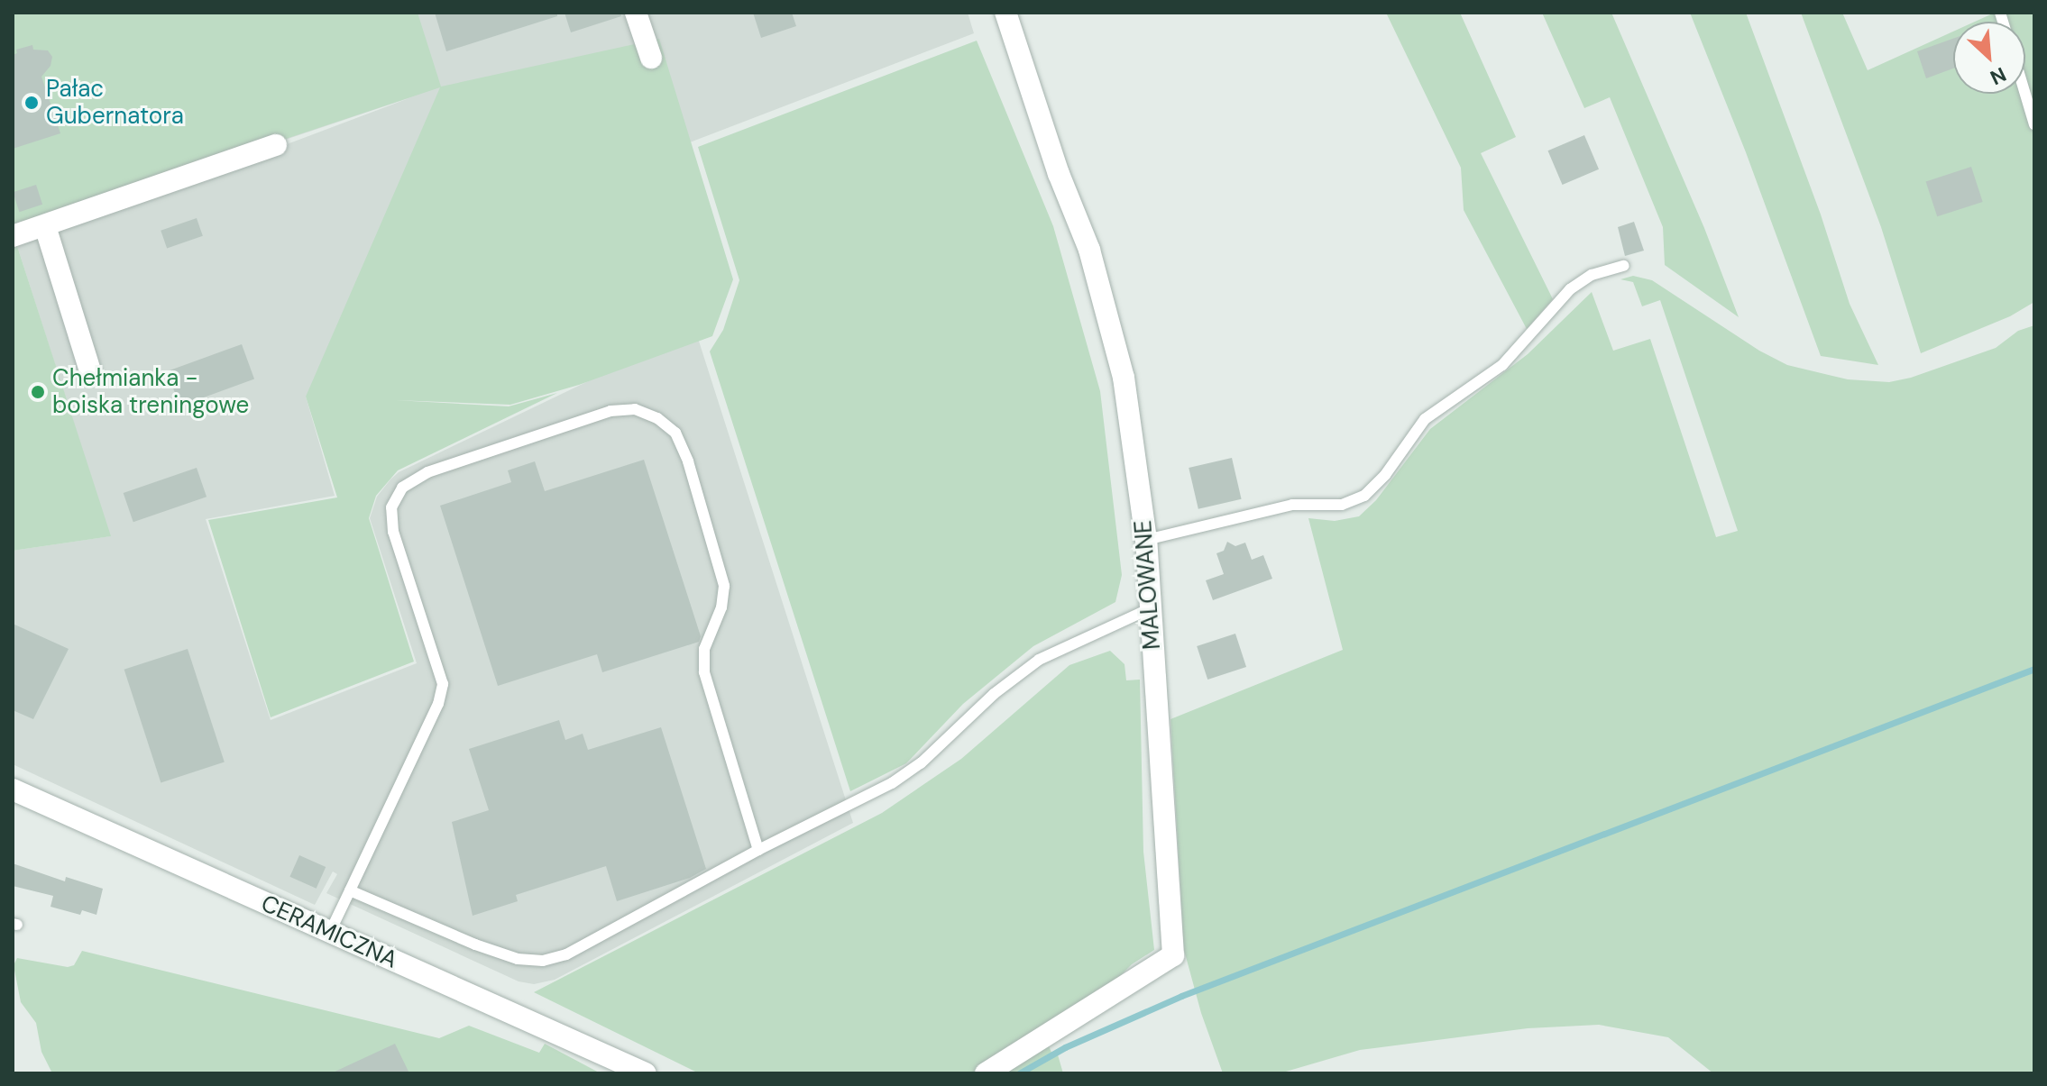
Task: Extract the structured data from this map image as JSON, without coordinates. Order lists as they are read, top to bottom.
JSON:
{
  "streets": {
    "street": ["MALOWANE", "CERAMICZNA"]
  },
  "places": ["Pałac Gubernatora", "Chełmianka - boiska treningowe"],
  "north": "bottom right"
}
